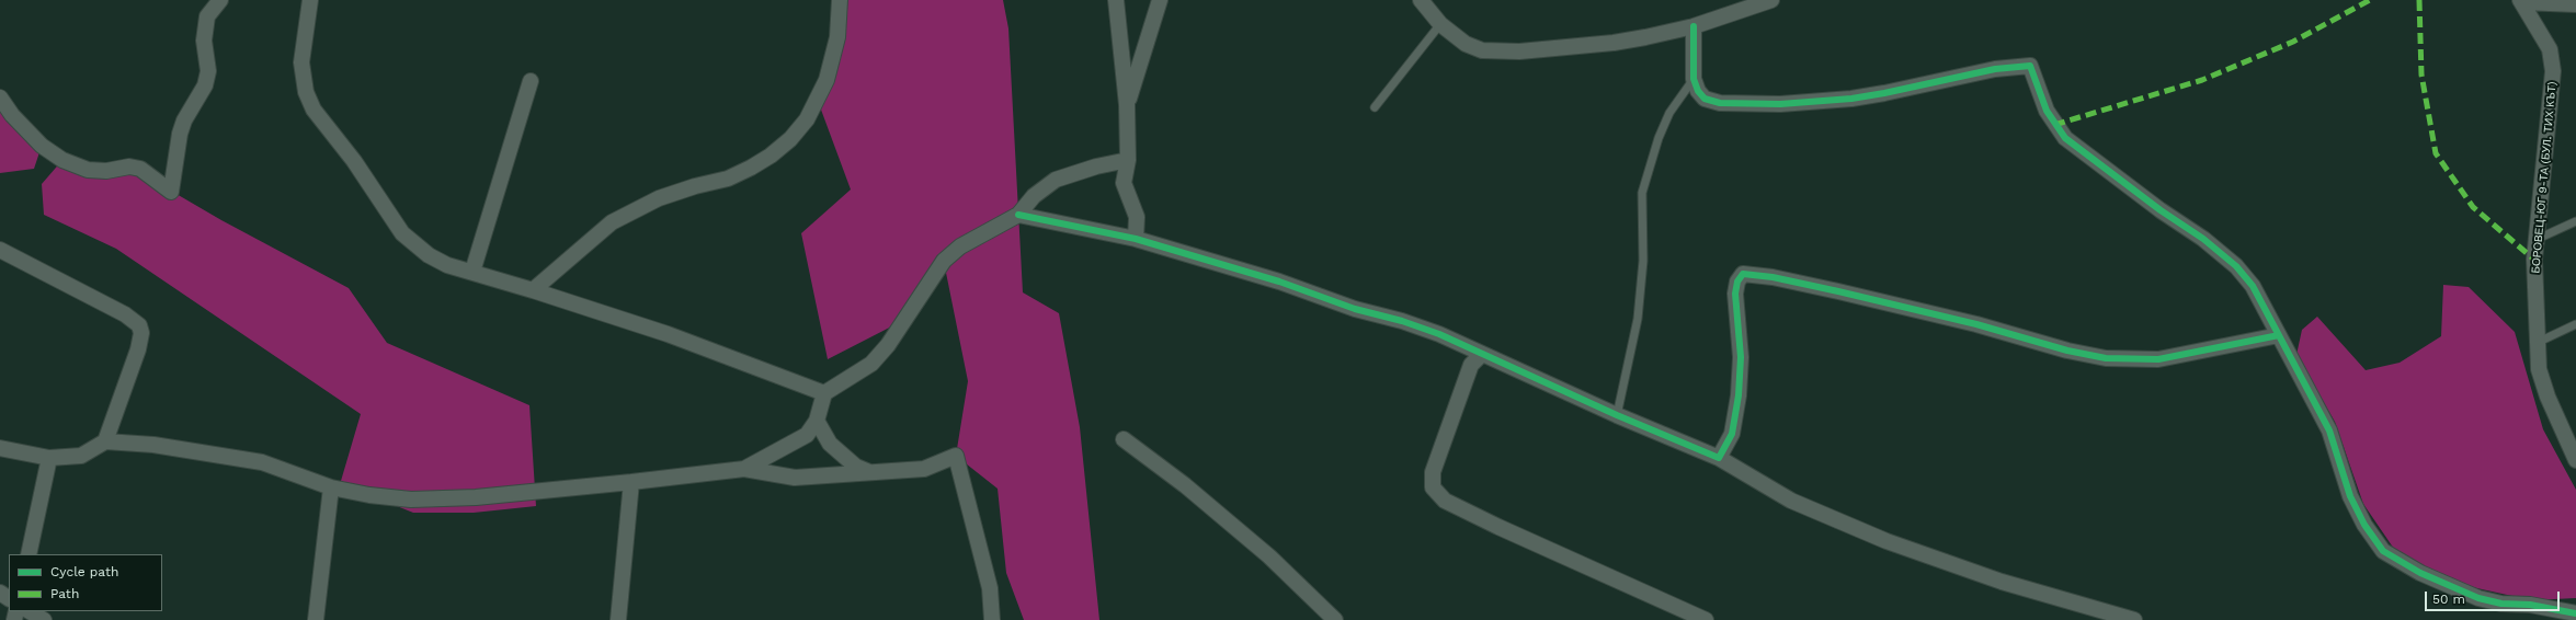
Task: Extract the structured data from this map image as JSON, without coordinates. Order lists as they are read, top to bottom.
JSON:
{
  "streets": {
    "street": ["БОРОВЕЦ-ЮГ 9-ТА (БУЛ. ТИХ КЪТ)"]
  },
  "legend": ["Cycle path", "Path"],
  "scale_bar": "50 m"
}
